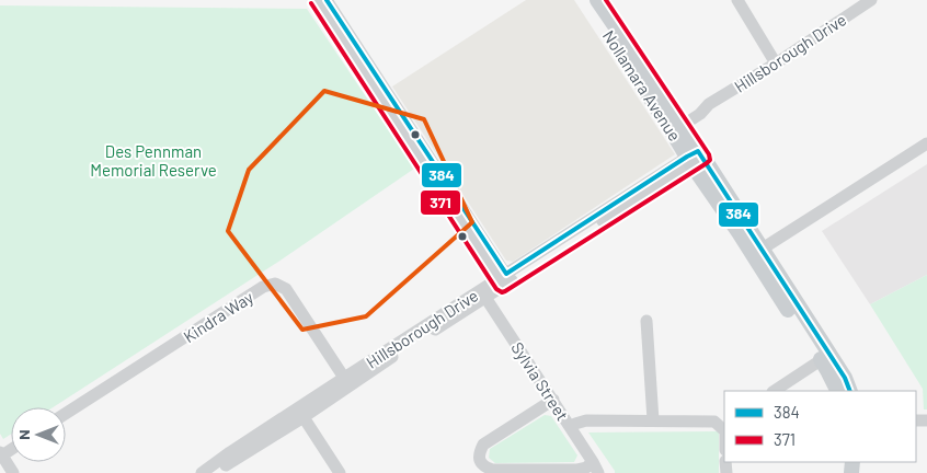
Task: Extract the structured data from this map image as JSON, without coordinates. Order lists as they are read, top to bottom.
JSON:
{
  "streets": {
    "main road": ["Nollamara Avenue"],
    "street": ["Hillsborough Drive", "Kindra Way", "Sylvia Street"]
  },
  "crossings": [
    ["Hillsborough Drive", "Nollamara Avenue"],
    ["Hillsborough Drive", "Kindra Way"],
    ["Hillsborough Drive", "Sylvia Street"]
  ],
  "parks": ["Des Pennman Memorial Reserve"],
  "lines": ["transit line 384", "transit line 371"],
  "legend": ["384", "371"],
  "north": "left"
}
